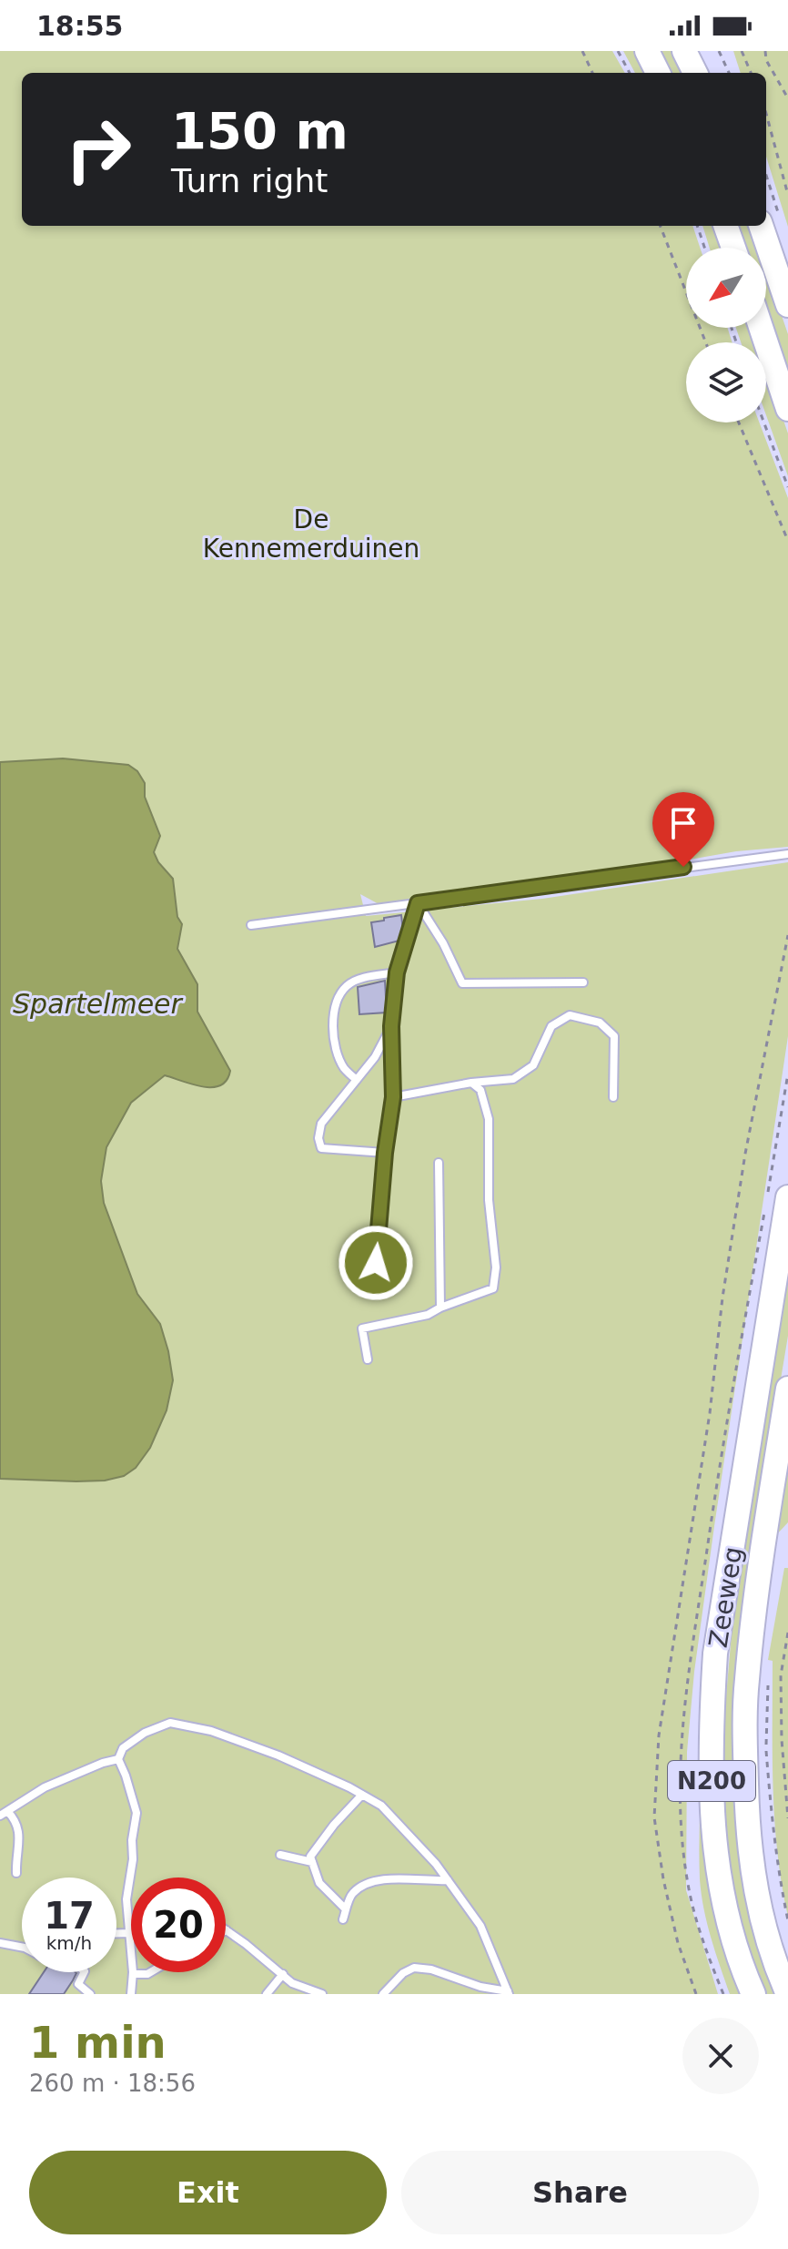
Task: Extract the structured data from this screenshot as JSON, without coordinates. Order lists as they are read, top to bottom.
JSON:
{
  "streets": {
    "main road": ["Zeeweg", "N200"]
  },
  "water": ["Spartelmeer"],
  "parks": ["De Kennemerduinen"],
  "north": "bottom left",
  "page": {
    "status": "18:55",
    "turn": ["150 m", "Turn right"],
    "speed": "17 km/h",
    "limit": "20",
    "heading": ["1 min", "260 m · 18:56"],
    "buttons": ["Exit", "Share"]
  }
}
